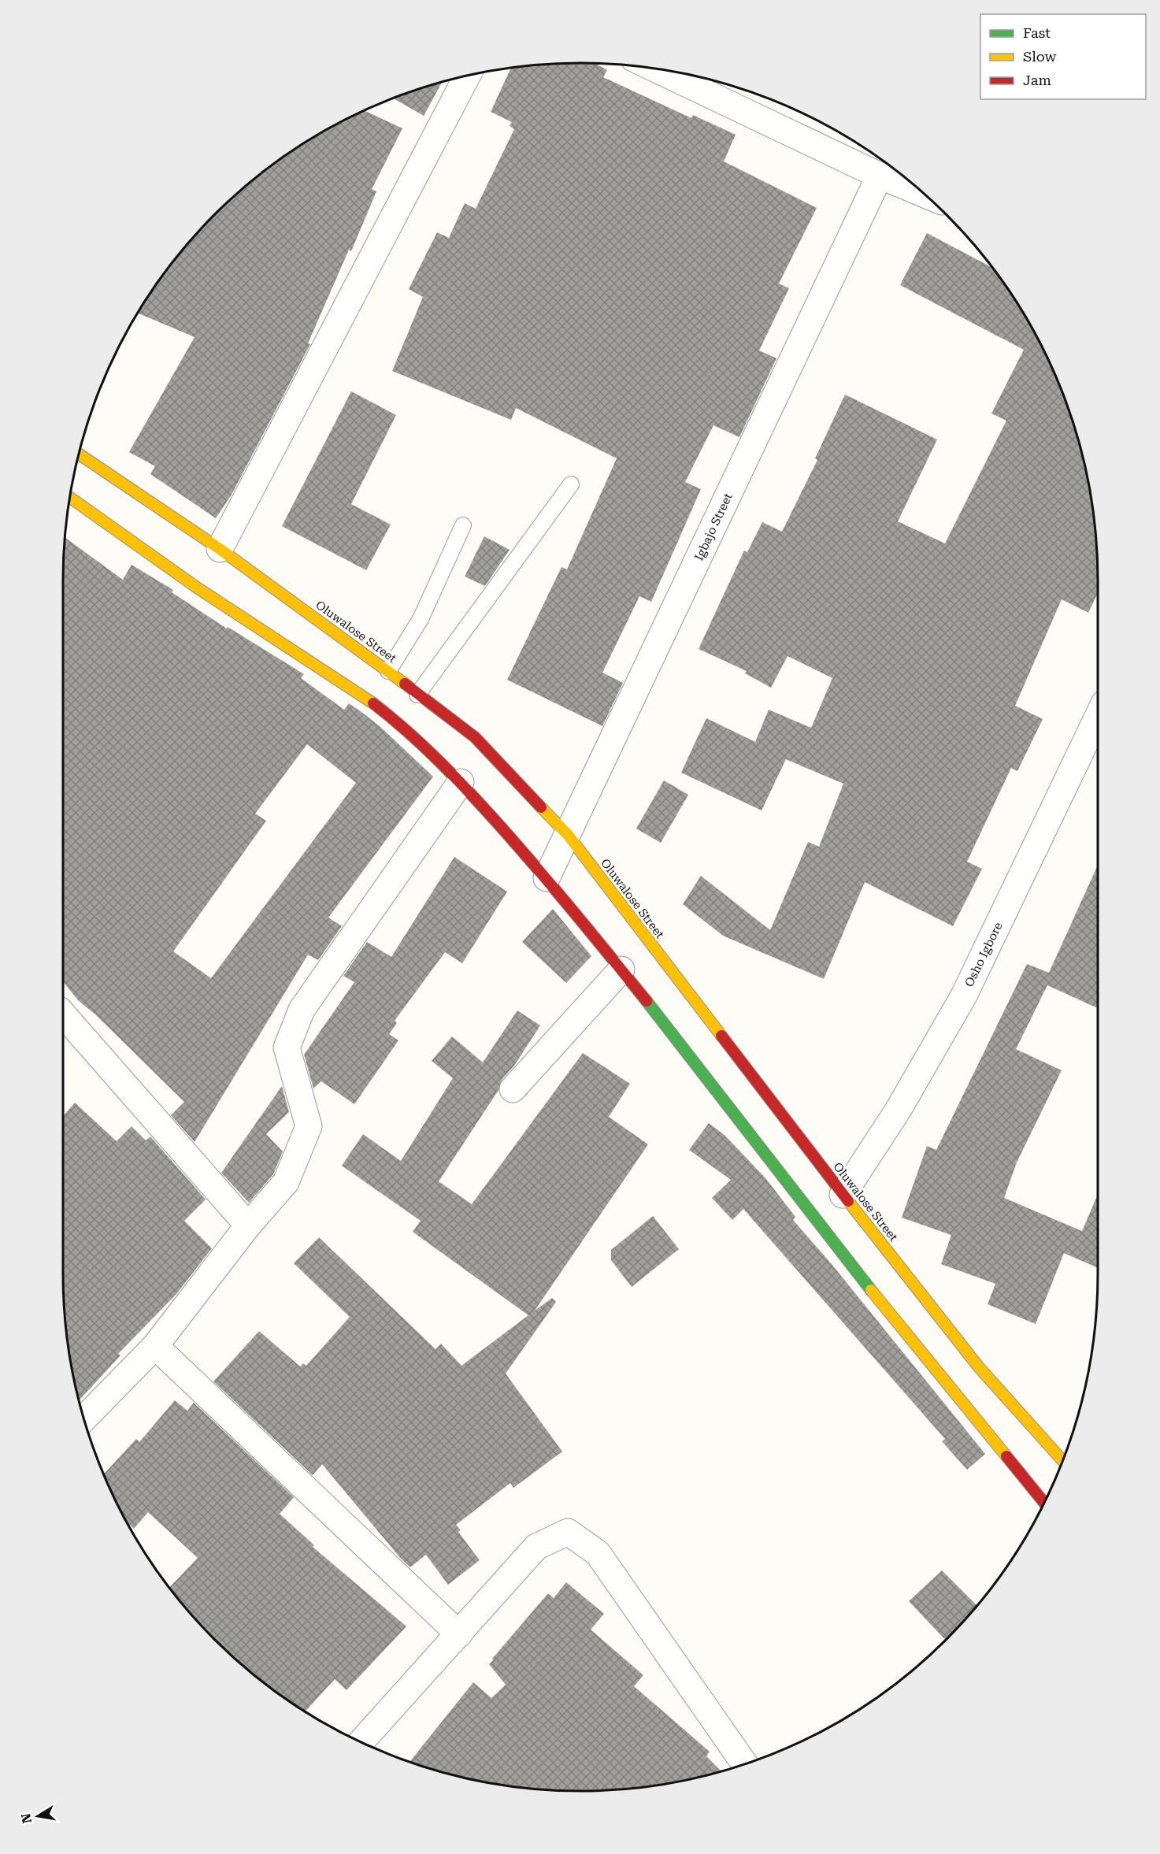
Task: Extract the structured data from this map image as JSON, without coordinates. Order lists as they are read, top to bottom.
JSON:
{
  "streets": {
    "street": ["Igbajo Street", "Oluwalose Street", "Osho Igbore"]
  },
  "crossings": [
    ["Igbajo Street", "Oluwalose Street"],
    ["Oluwalose Street", "Osho Igbore"]
  ],
  "legend": ["Fast", "Slow", "Jam"],
  "north": "left"
}
